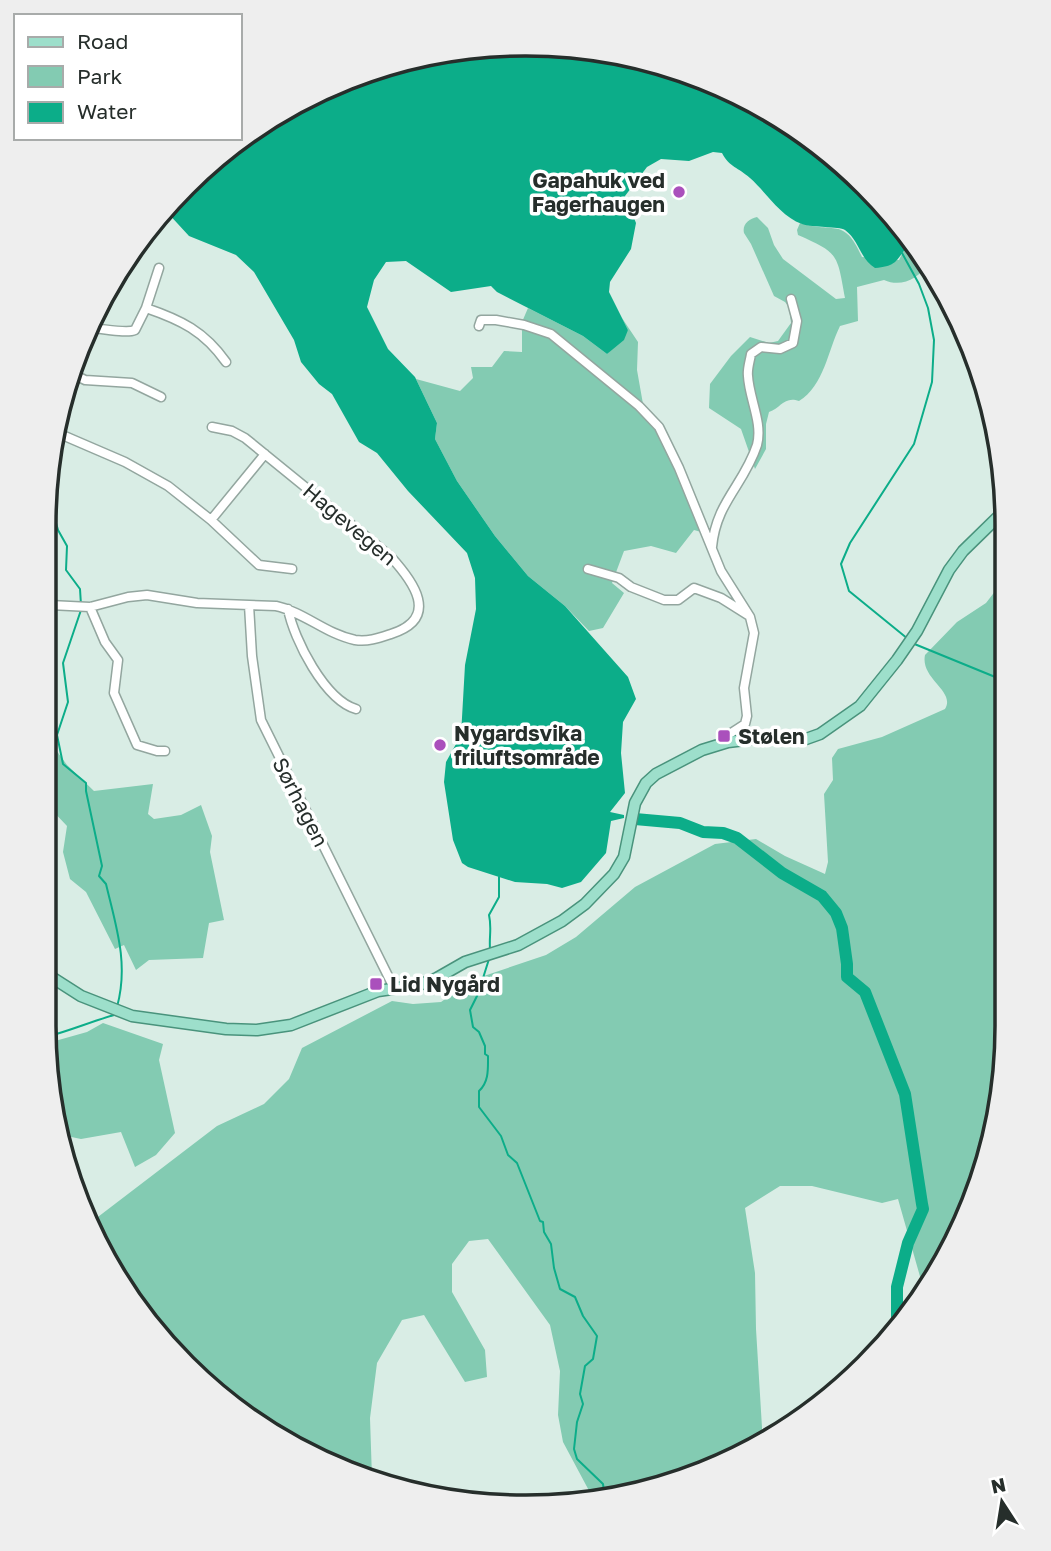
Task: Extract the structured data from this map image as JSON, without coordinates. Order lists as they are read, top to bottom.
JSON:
{
  "streets": {
    "street": ["Hagevegen", "Sørhagen"]
  },
  "crossings": [
    ["Hagevegen", "Sørhagen"]
  ],
  "places": {
    "other": ["Gapahuk ved Fagerhaugen", "Nygardsvika friluftsområde"],
    "transit": ["Stølen", "Lid Nygård"]
  },
  "legend": ["Road", "Park", "Water"],
  "north": "top"
}
